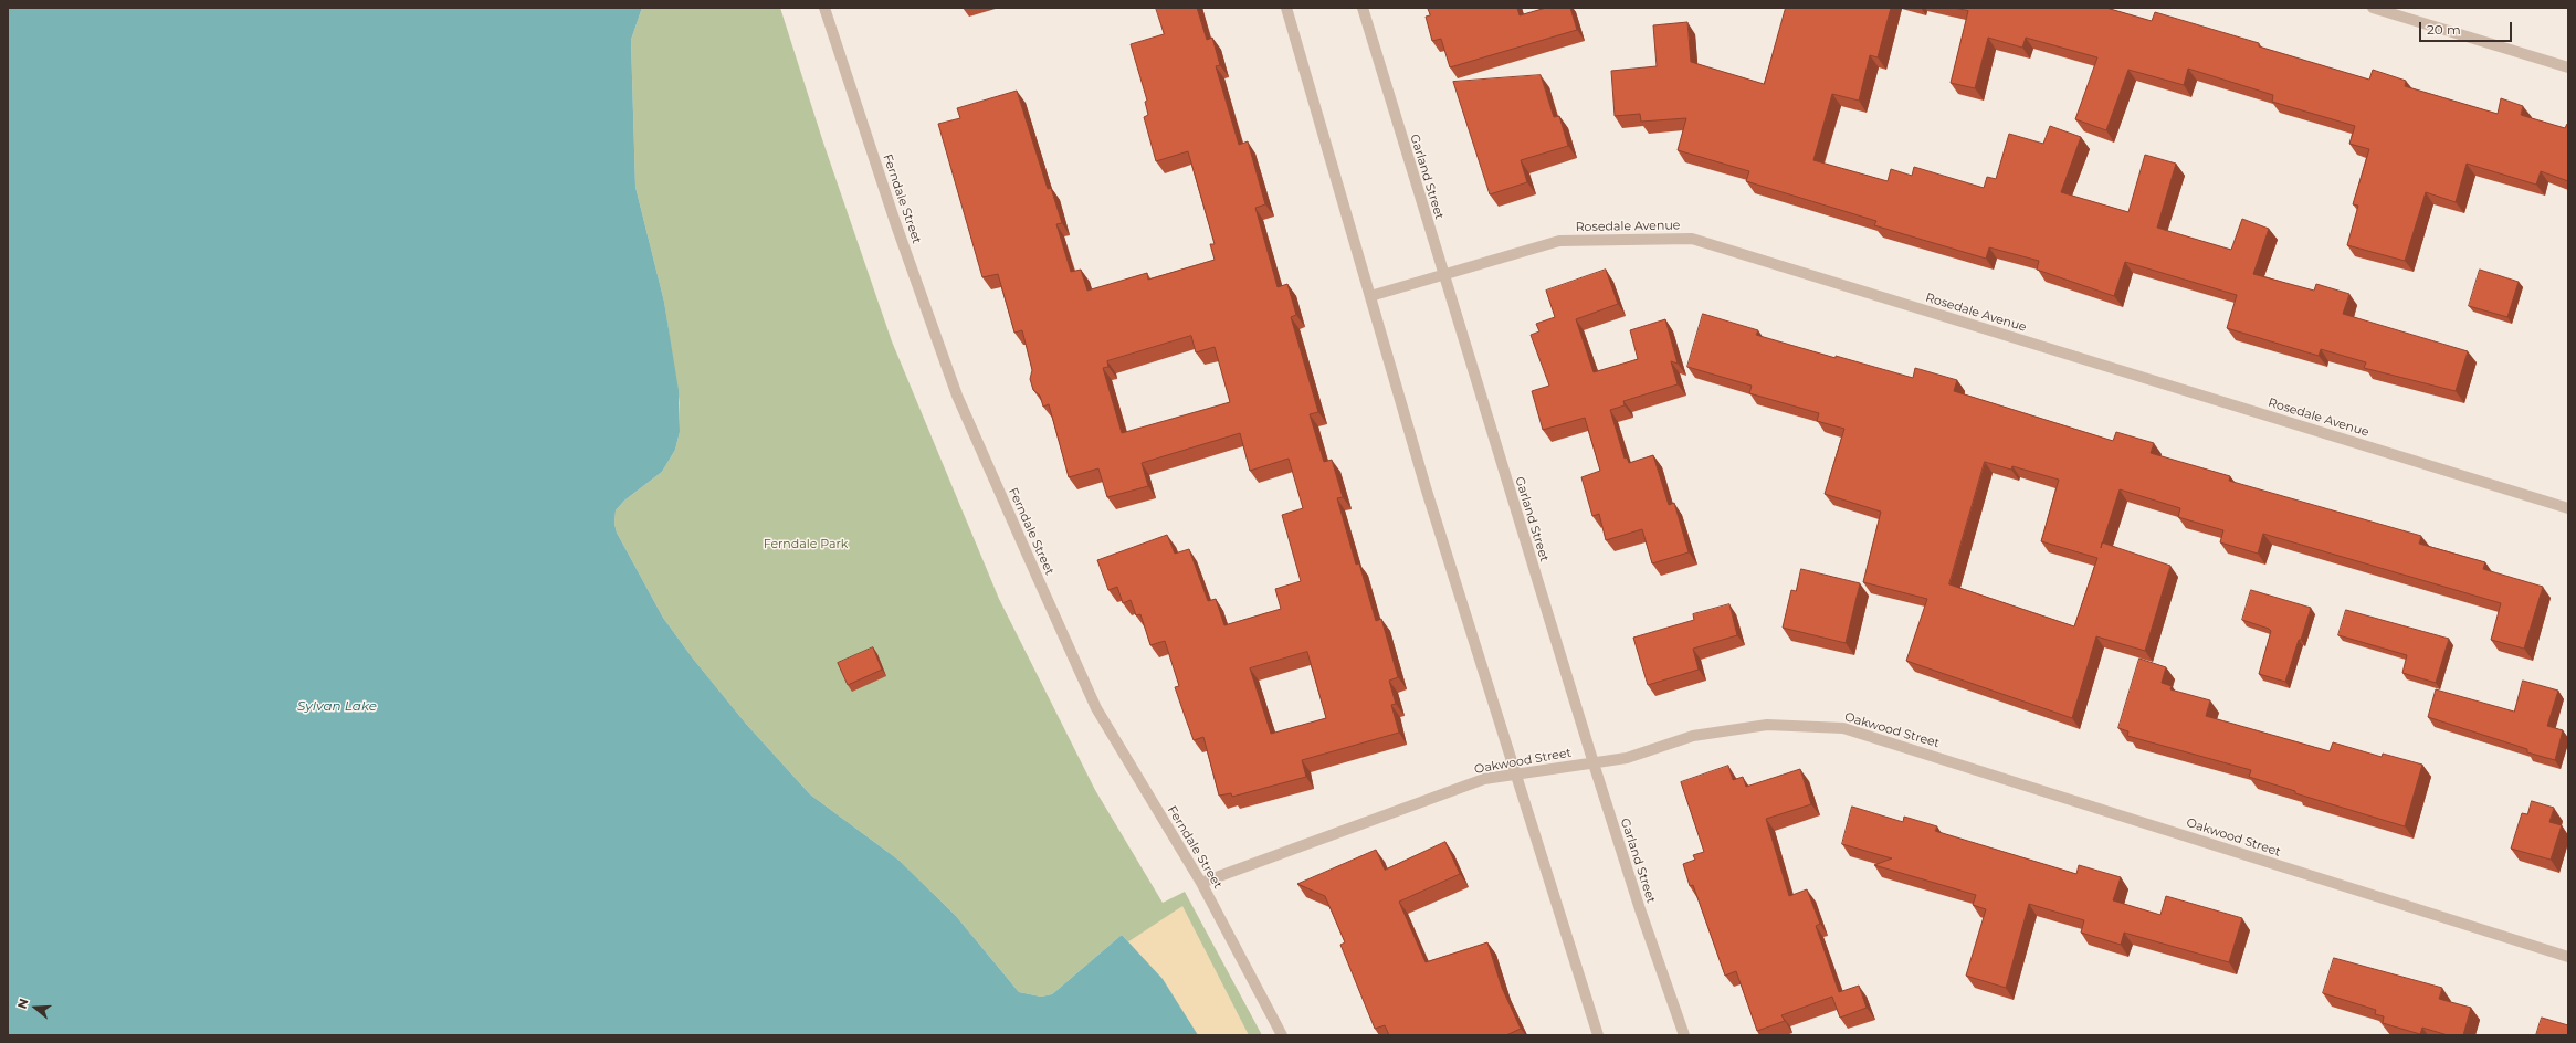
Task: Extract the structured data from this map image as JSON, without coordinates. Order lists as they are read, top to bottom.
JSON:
{
  "streets": {
    "street": [
      "Garland Street",
      "Ferndale Street",
      "Rosedale Avenue",
      "Oakwood Street"
    ]
  },
  "crossings": [
    ["Garland Street", "Rosedale Avenue"],
    ["Garland Street", "Oakwood Street"],
    ["Ferndale Street", "Oakwood Street"]
  ],
  "water": ["Sylvan Lake"],
  "parks": ["Ferndale Park"],
  "scale_bar": "20 m",
  "north": "left"
}
